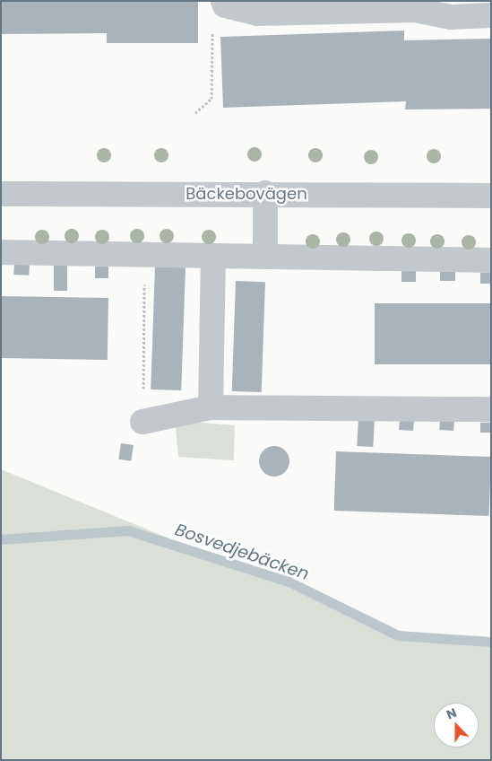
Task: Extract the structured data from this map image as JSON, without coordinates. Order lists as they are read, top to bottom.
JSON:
{
  "streets": {
    "street": ["Bäckebovägen"]
  },
  "water": ["Bosvedjebäcken"],
  "north": "top"
}
